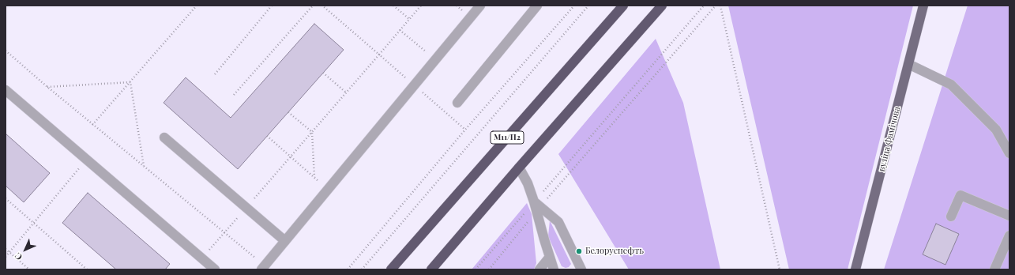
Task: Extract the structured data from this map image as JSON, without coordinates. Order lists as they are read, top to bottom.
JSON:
{
  "streets": {
    "highway": ["М11/П2"],
    "main road": ["вуліца Фамічова"]
  },
  "places": ["Белоруснефть"],
  "north": "bottom left"
}
